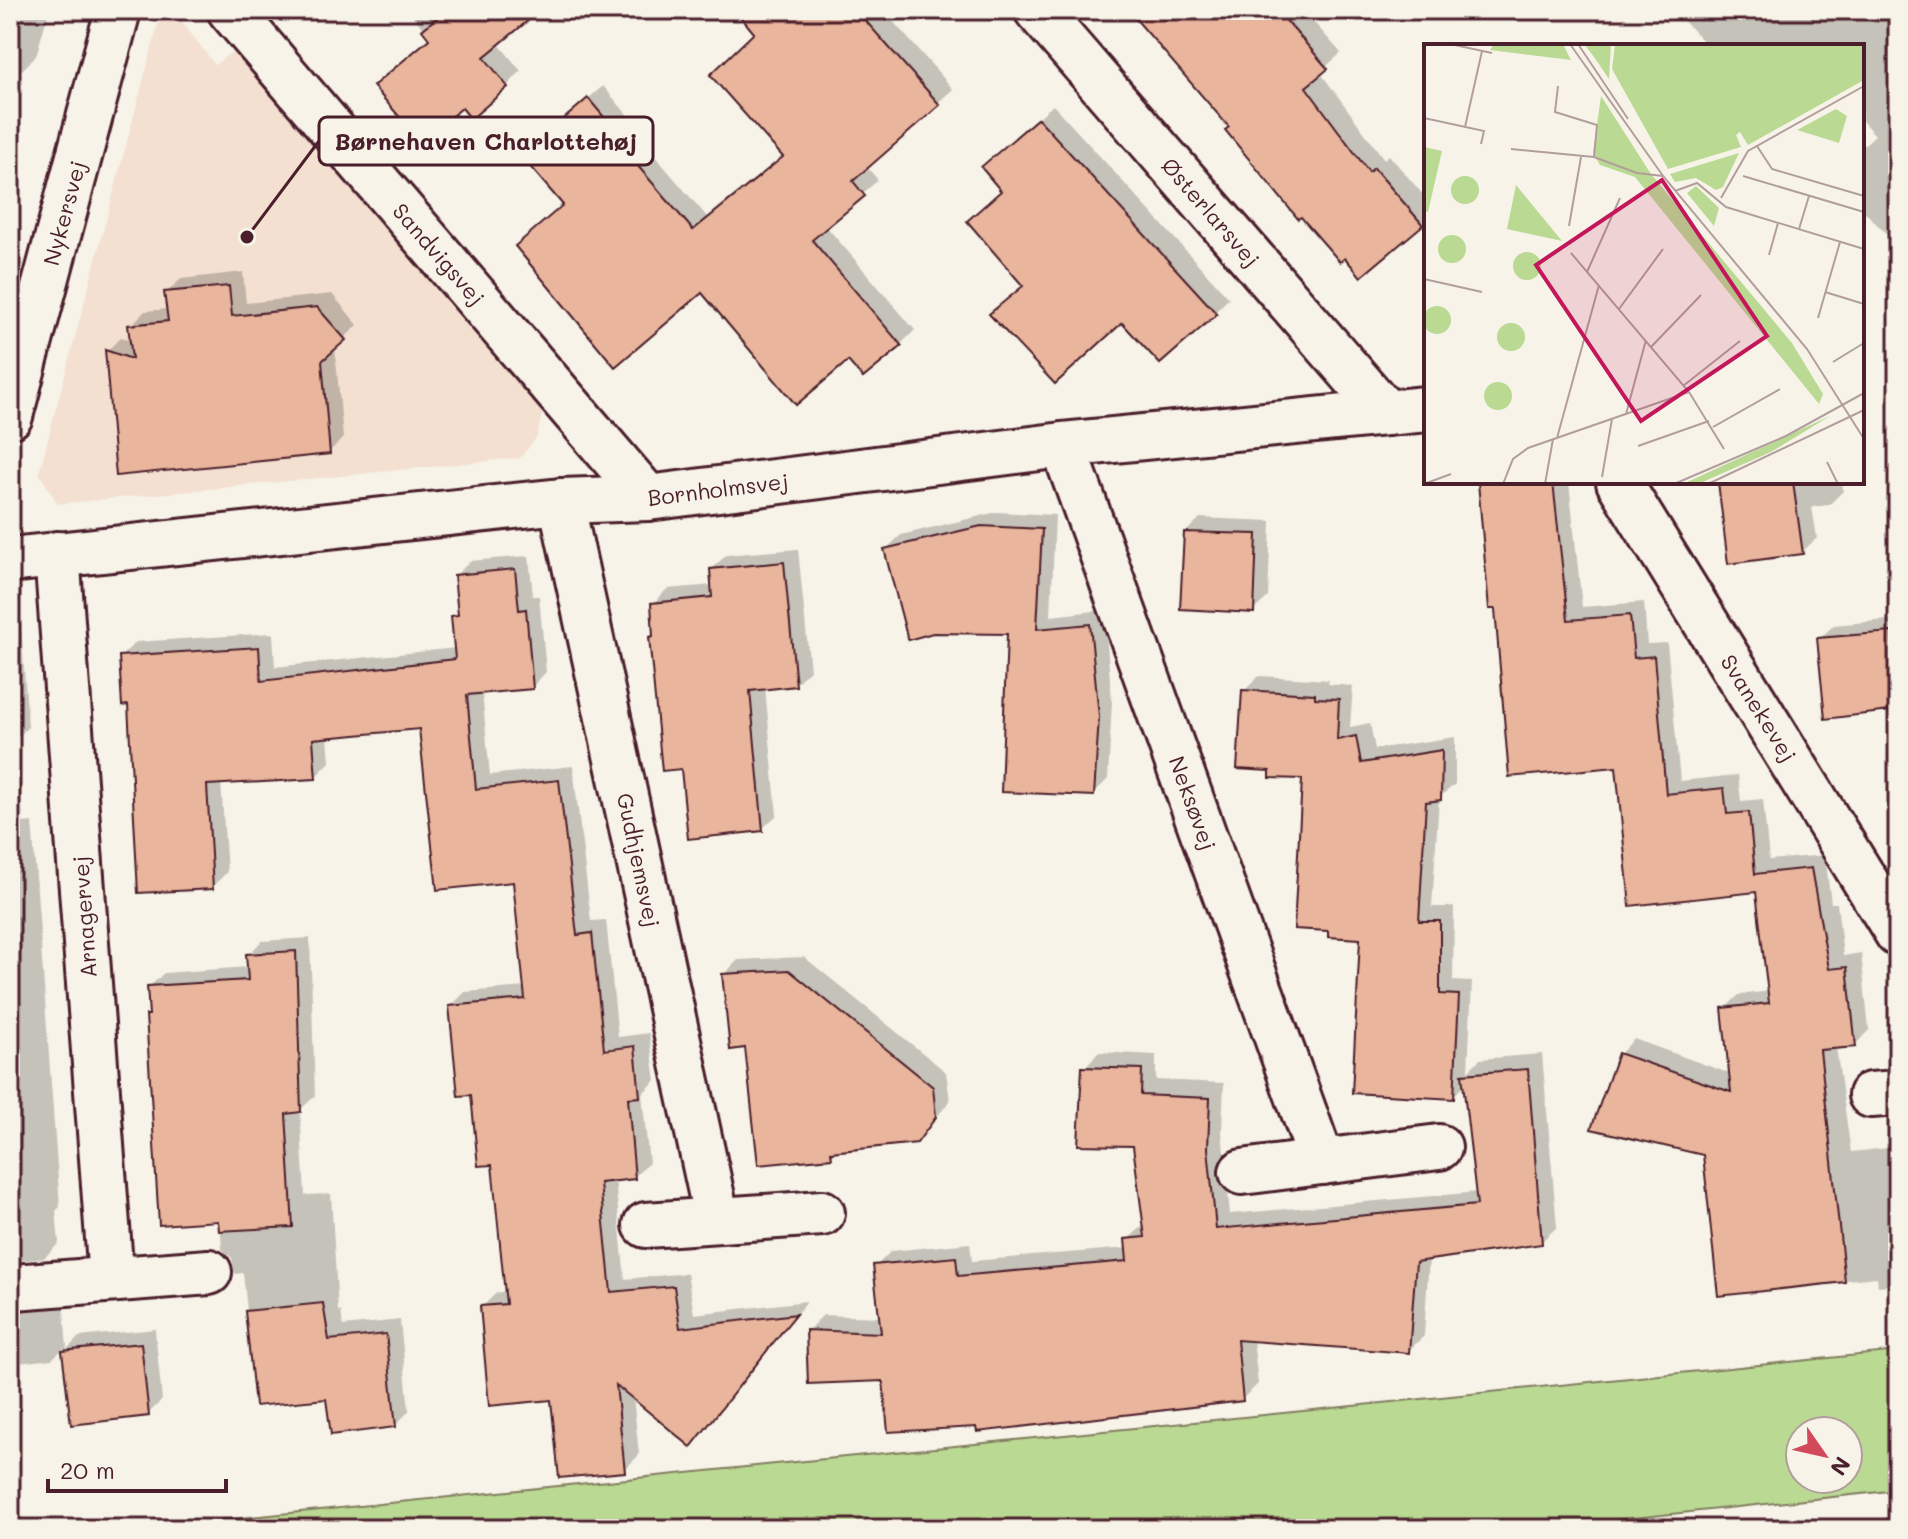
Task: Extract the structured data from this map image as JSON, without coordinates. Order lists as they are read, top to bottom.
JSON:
{
  "streets": {
    "street": [
      "Østerlarsvej",
      "Nykersvej",
      "Sandvigsvej",
      "Bornholmsvej",
      "Svanekevej",
      "Neksøvej",
      "Gudhjemsvej",
      "Arnagervej"
    ]
  },
  "crossings": [
    ["Østerlarsvej", "Bornholmsvej"],
    ["Sandvigsvej", "Bornholmsvej"],
    ["Bornholmsvej", "Neksøvej"],
    ["Bornholmsvej", "Gudhjemsvej"],
    ["Bornholmsvej", "Arnagervej"]
  ],
  "places": ["Børnehaven Charlottehøj"],
  "scale_bar": "20 m",
  "north": "bottom right"
}
